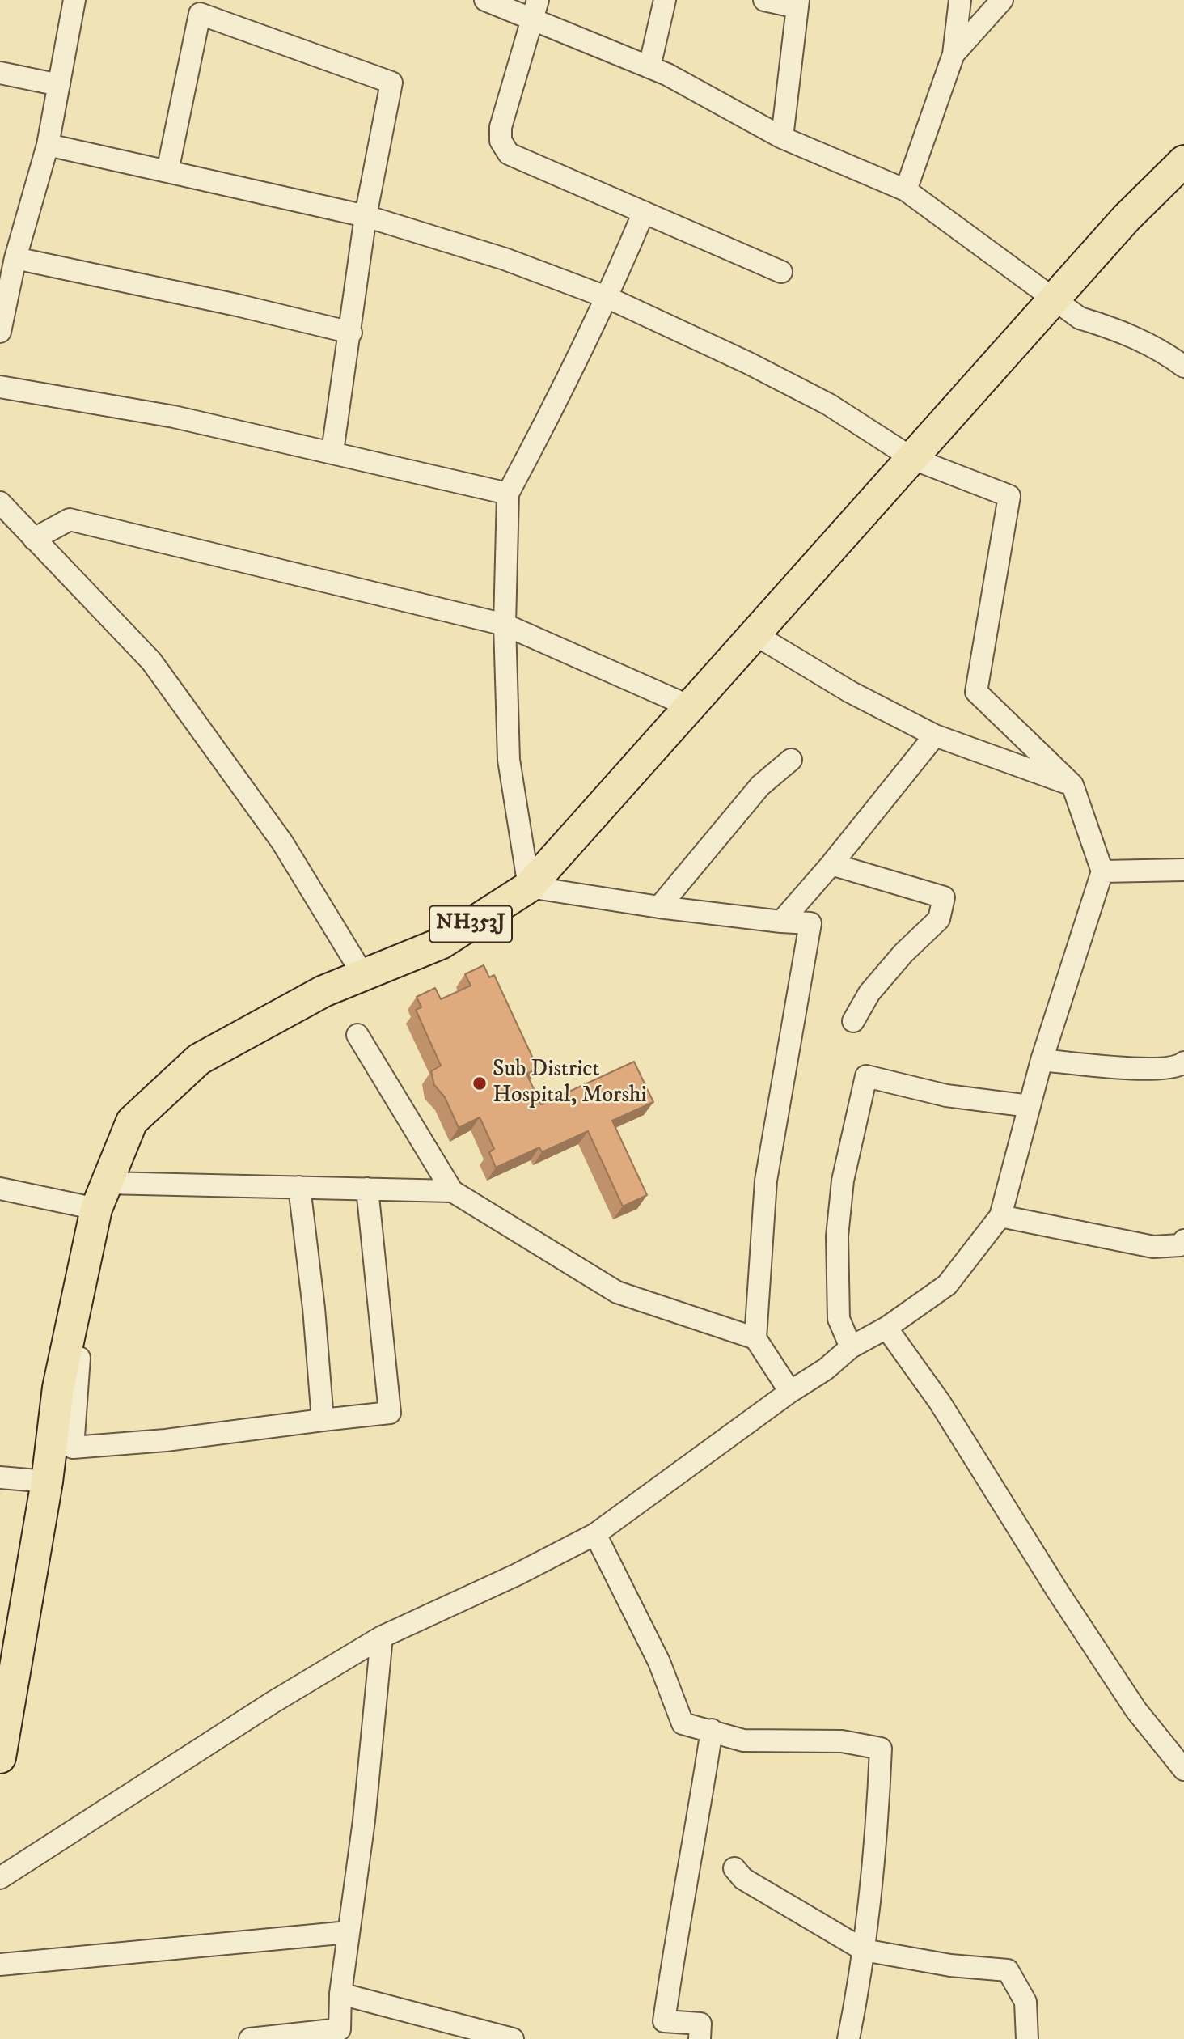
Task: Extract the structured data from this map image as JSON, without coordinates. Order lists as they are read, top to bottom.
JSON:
{
  "streets": {
    "highway": ["NH353J"]
  },
  "places": ["Sub District Hospital, Morshi"]
}
